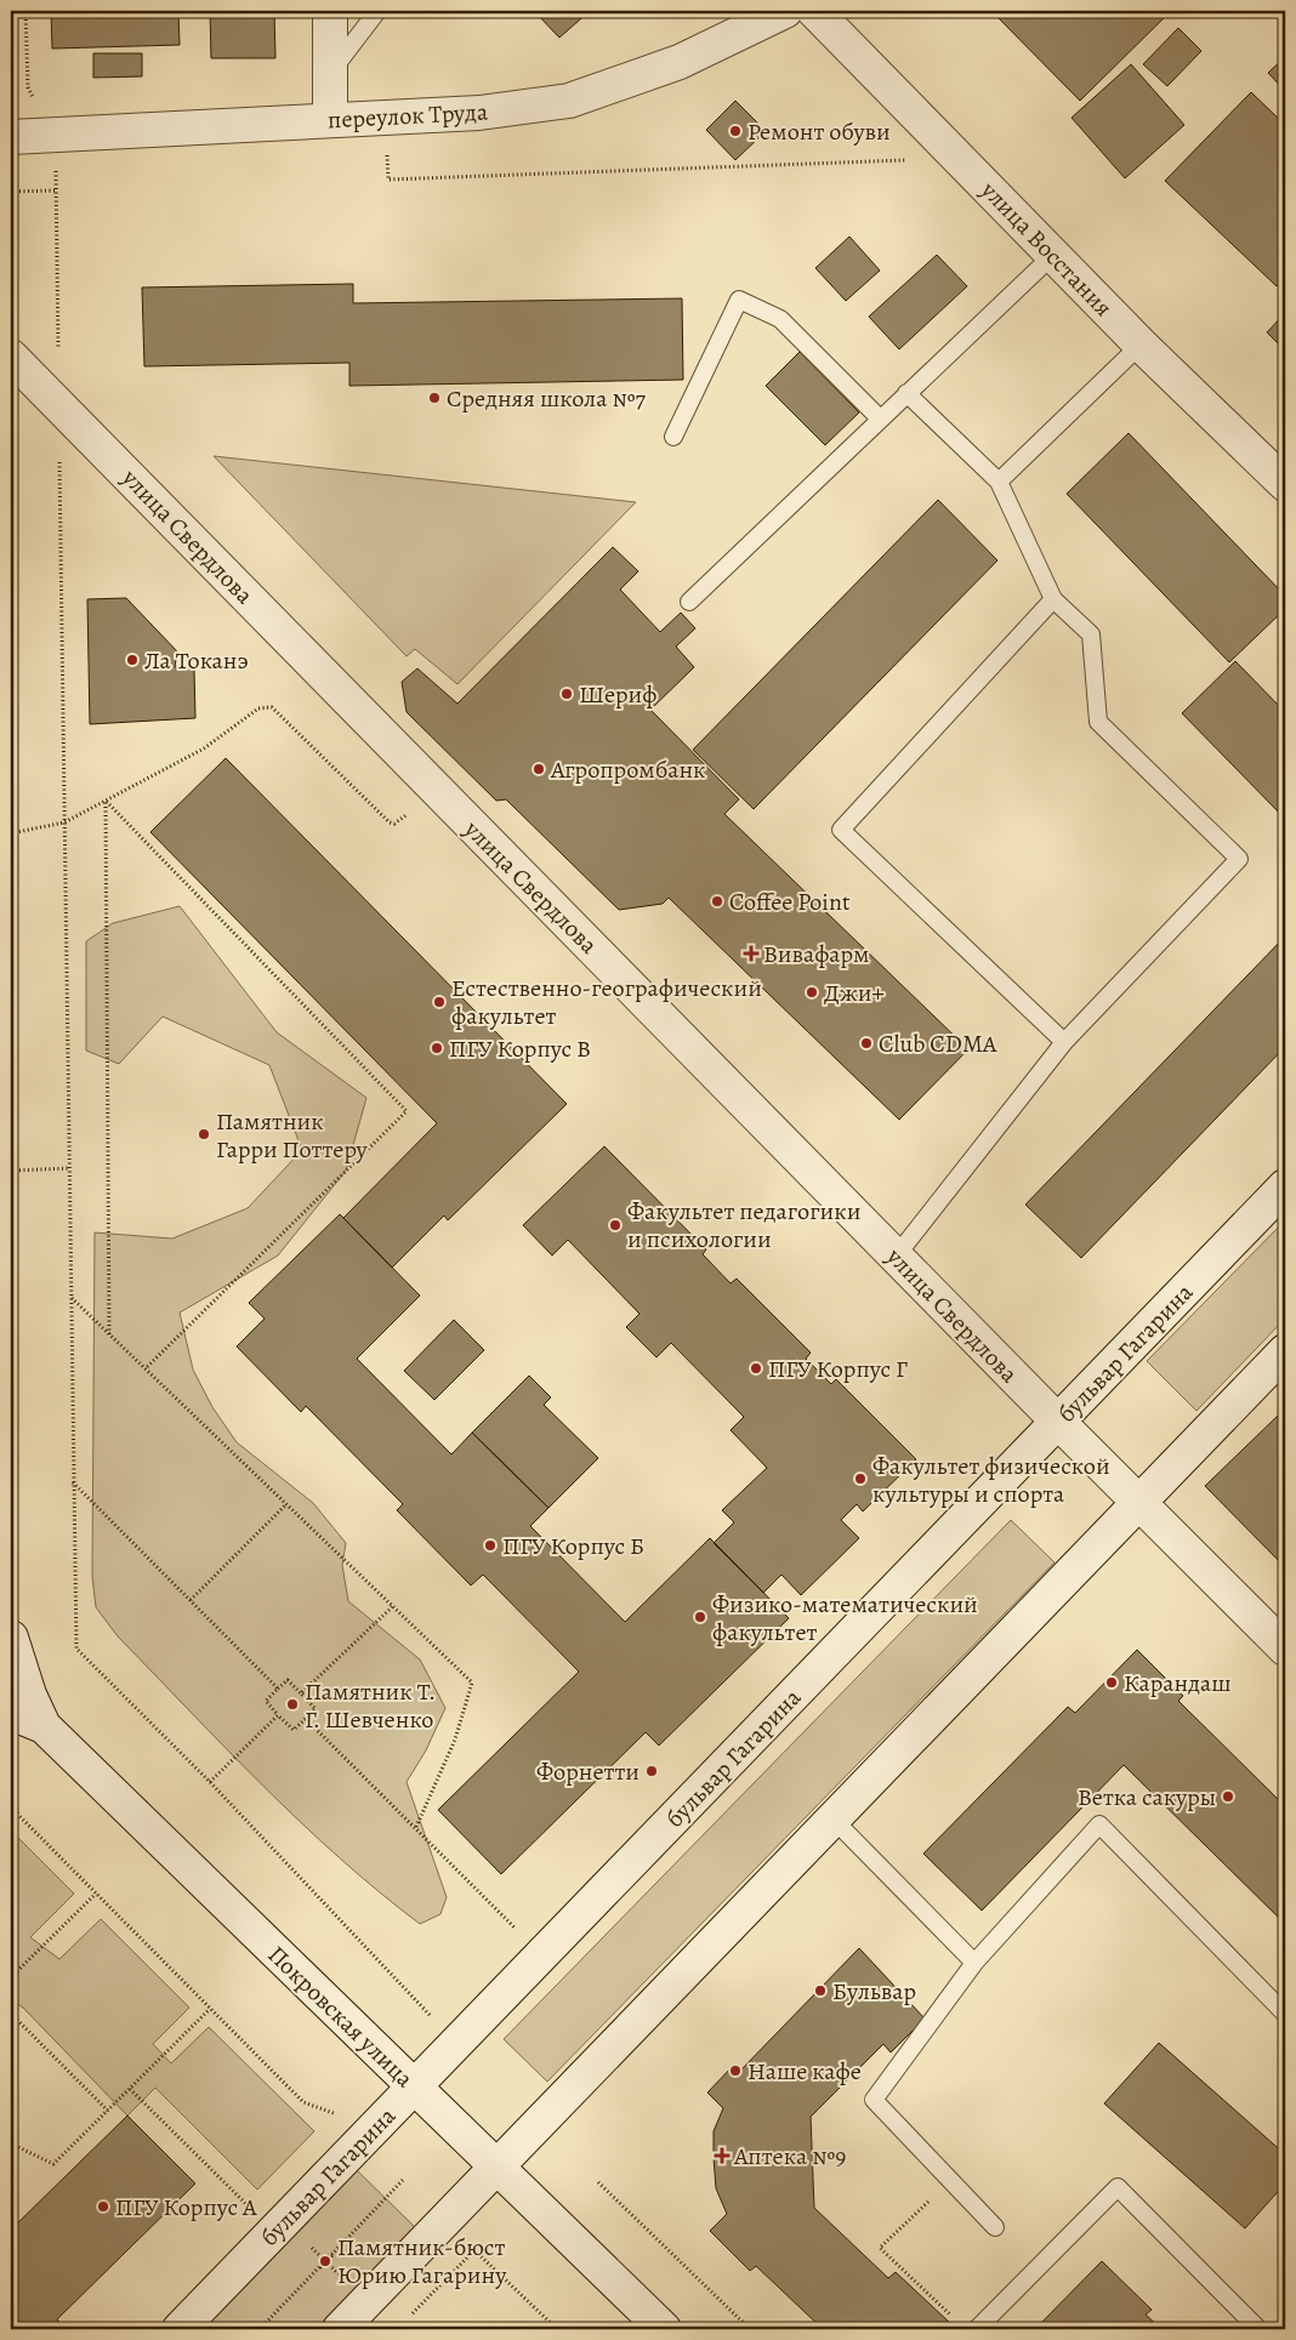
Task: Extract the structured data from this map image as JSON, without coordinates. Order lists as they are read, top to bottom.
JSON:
{
  "streets": {
    "street": [
      "переулок Труда",
      "улица Восстания",
      "улица Свердлова",
      "бульвар Гагарина",
      "Покровская улица"
    ]
  },
  "crossings": [
    ["улица Свердлова", "бульвар Гагарина"],
    ["бульвар Гагарина", "Покровская улица"]
  ],
  "places": {
    "other": [
      "Ремонт обуви",
      "Средняя школа №7",
      "Ла Токанэ",
      "Шериф",
      "Агропромбанк",
      "Coffee Point",
      "Джи+",
      "Естественно-географический факультет",
      "Club CDMA",
      "ПГУ Корпус В",
      "Памятник Гарри Поттеру",
      "Факультет педагогики и психологии",
      "ПГУ Корпус Г",
      "Факультет физической культуры и спорта",
      "ПГУ Корпус Б",
      "Физико-математический факультет",
      "Карандаш",
      "Памятник Т. Г. Шевченко",
      "Форнетти",
      "Ветка сакуры",
      "Бульвар",
      "Наше кафе",
      "ПГУ Корпус А",
      "Памятник-бюст Юрию Гагарину"
    ],
    "health": ["Вивафарм", "Аптекa №9"]
  }
}
